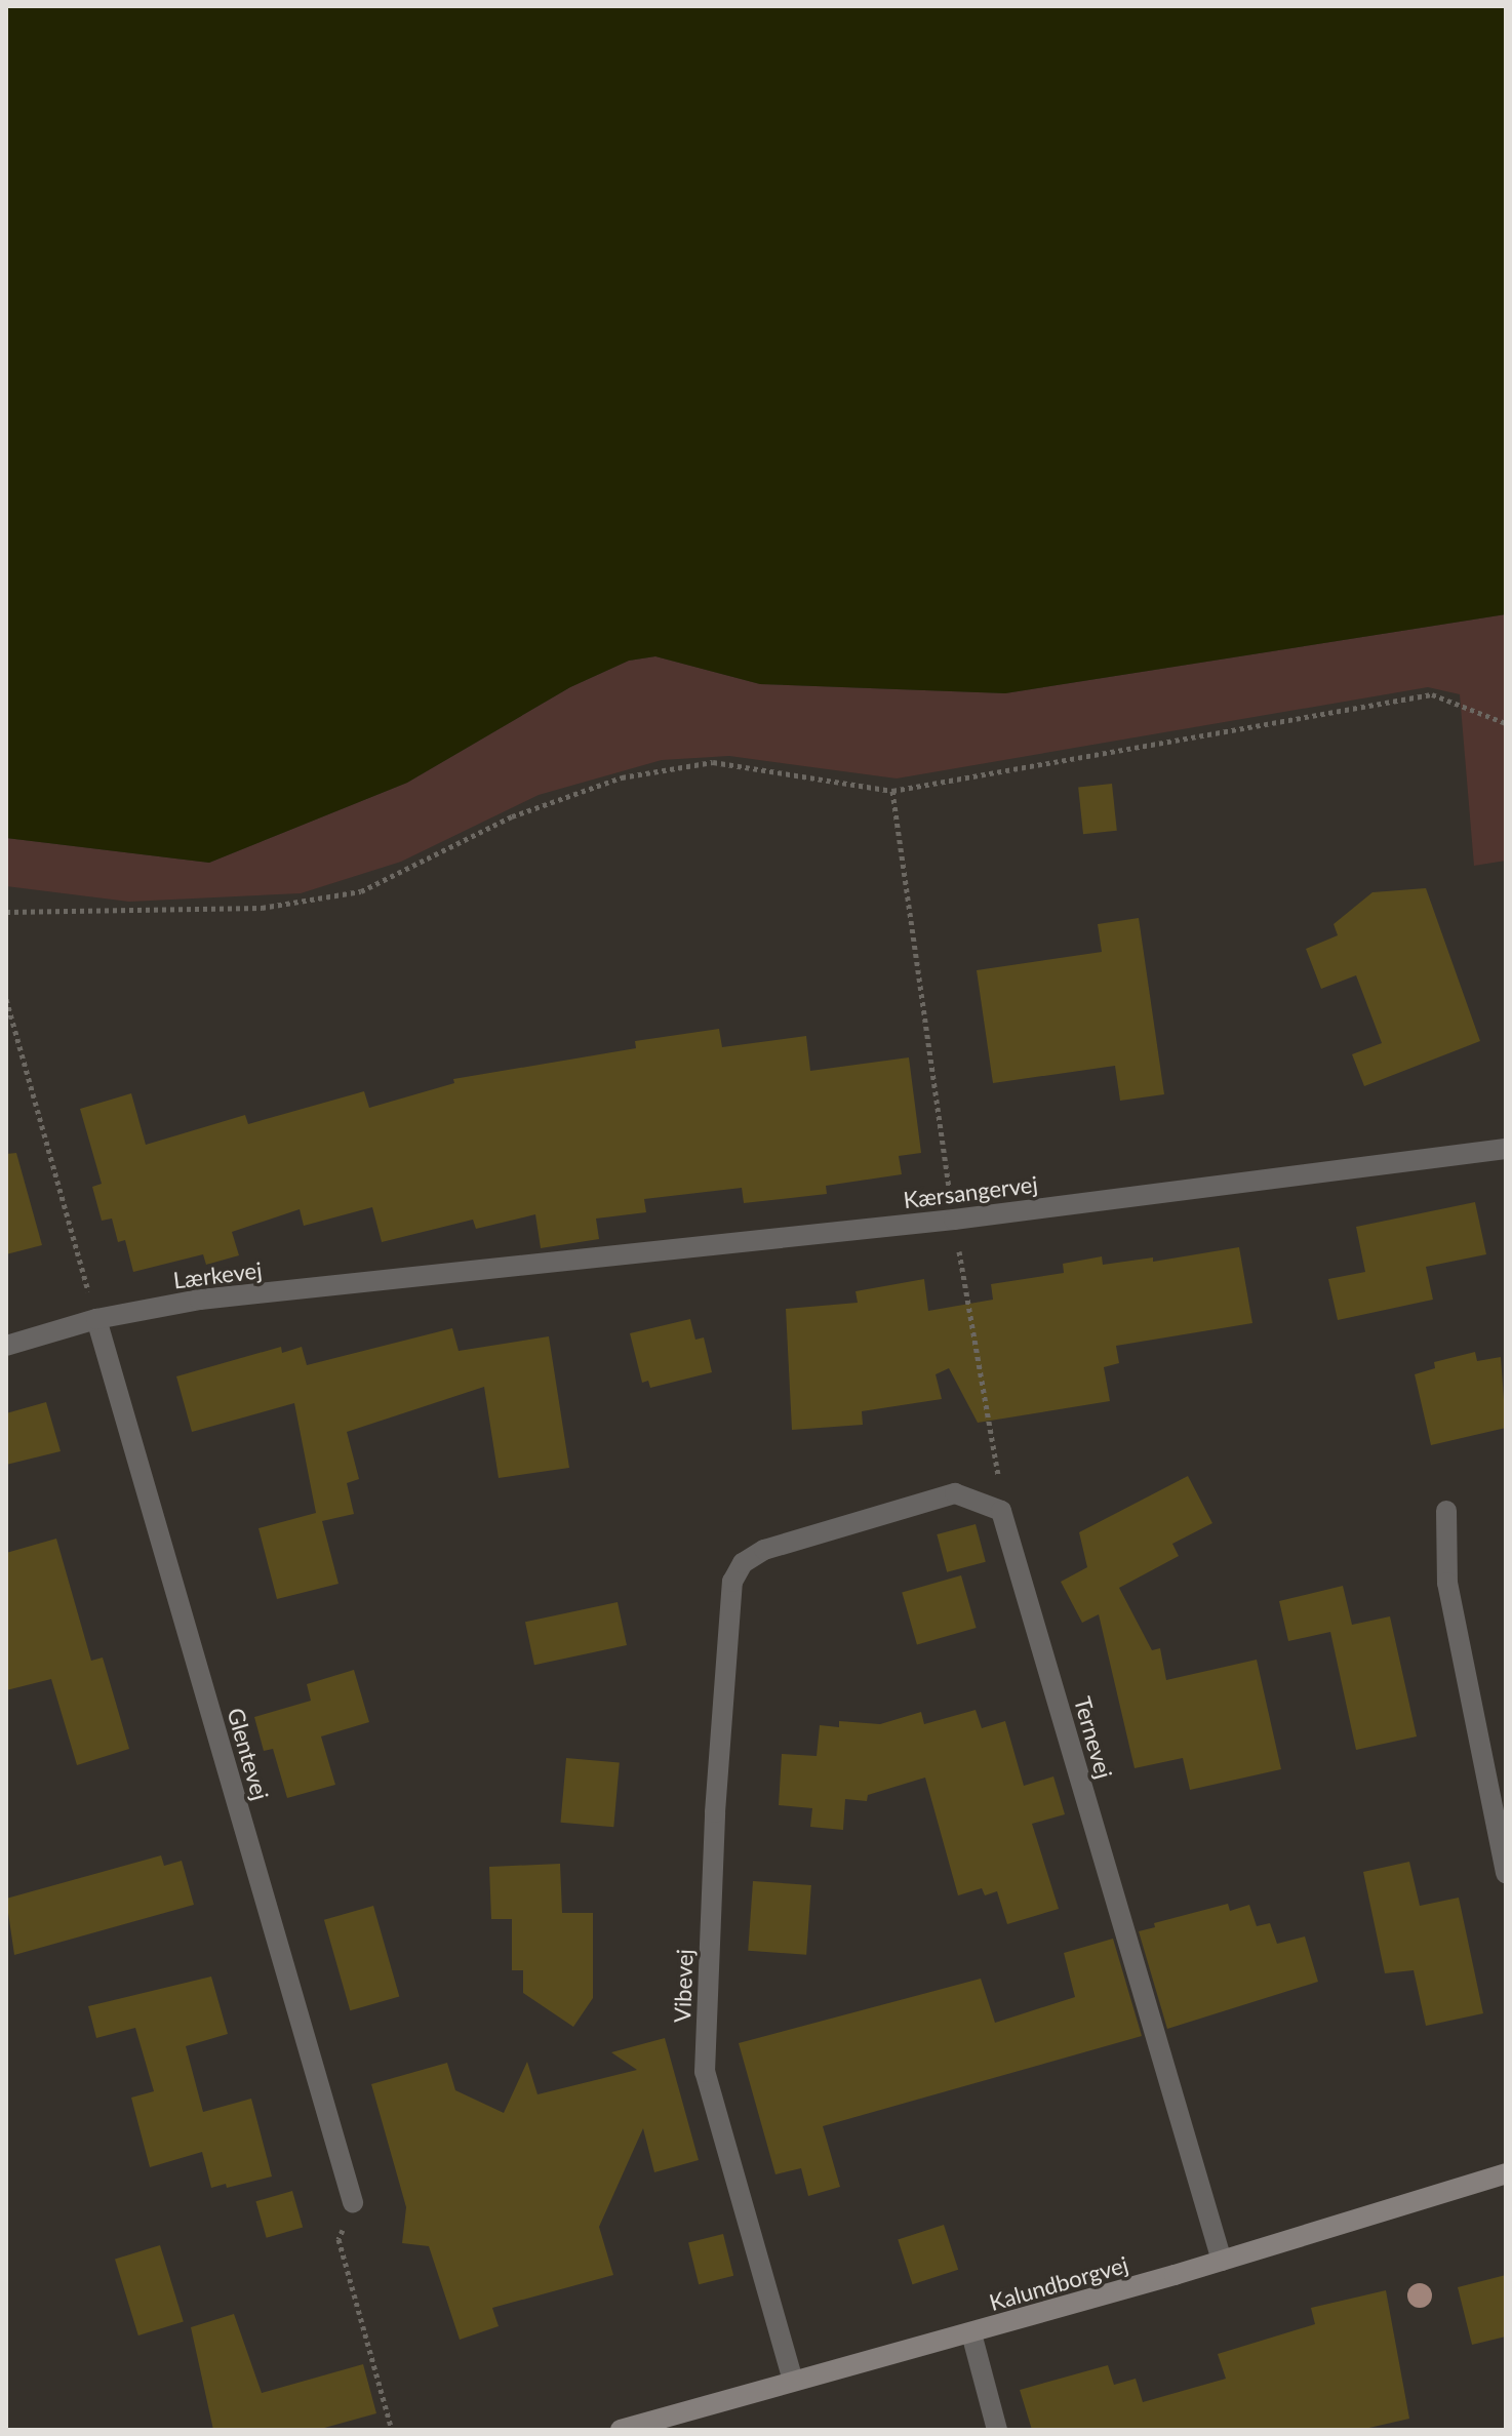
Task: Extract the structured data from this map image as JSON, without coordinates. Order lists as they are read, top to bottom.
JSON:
{
  "streets": {
    "street": [
      "Kærsangervej",
      "Lærkevej",
      "Ternevej",
      "Glentevej",
      "Vibevej",
      "Kalundborgvej"
    ]
  },
  "crossings": [
    ["Kærsangervej", "Lærkevej"],
    ["Lærkevej", "Glentevej"],
    ["Ternevej", "Vibevej"],
    ["Ternevej", "Kalundborgvej"],
    ["Vibevej", "Kalundborgvej"]
  ]
}
